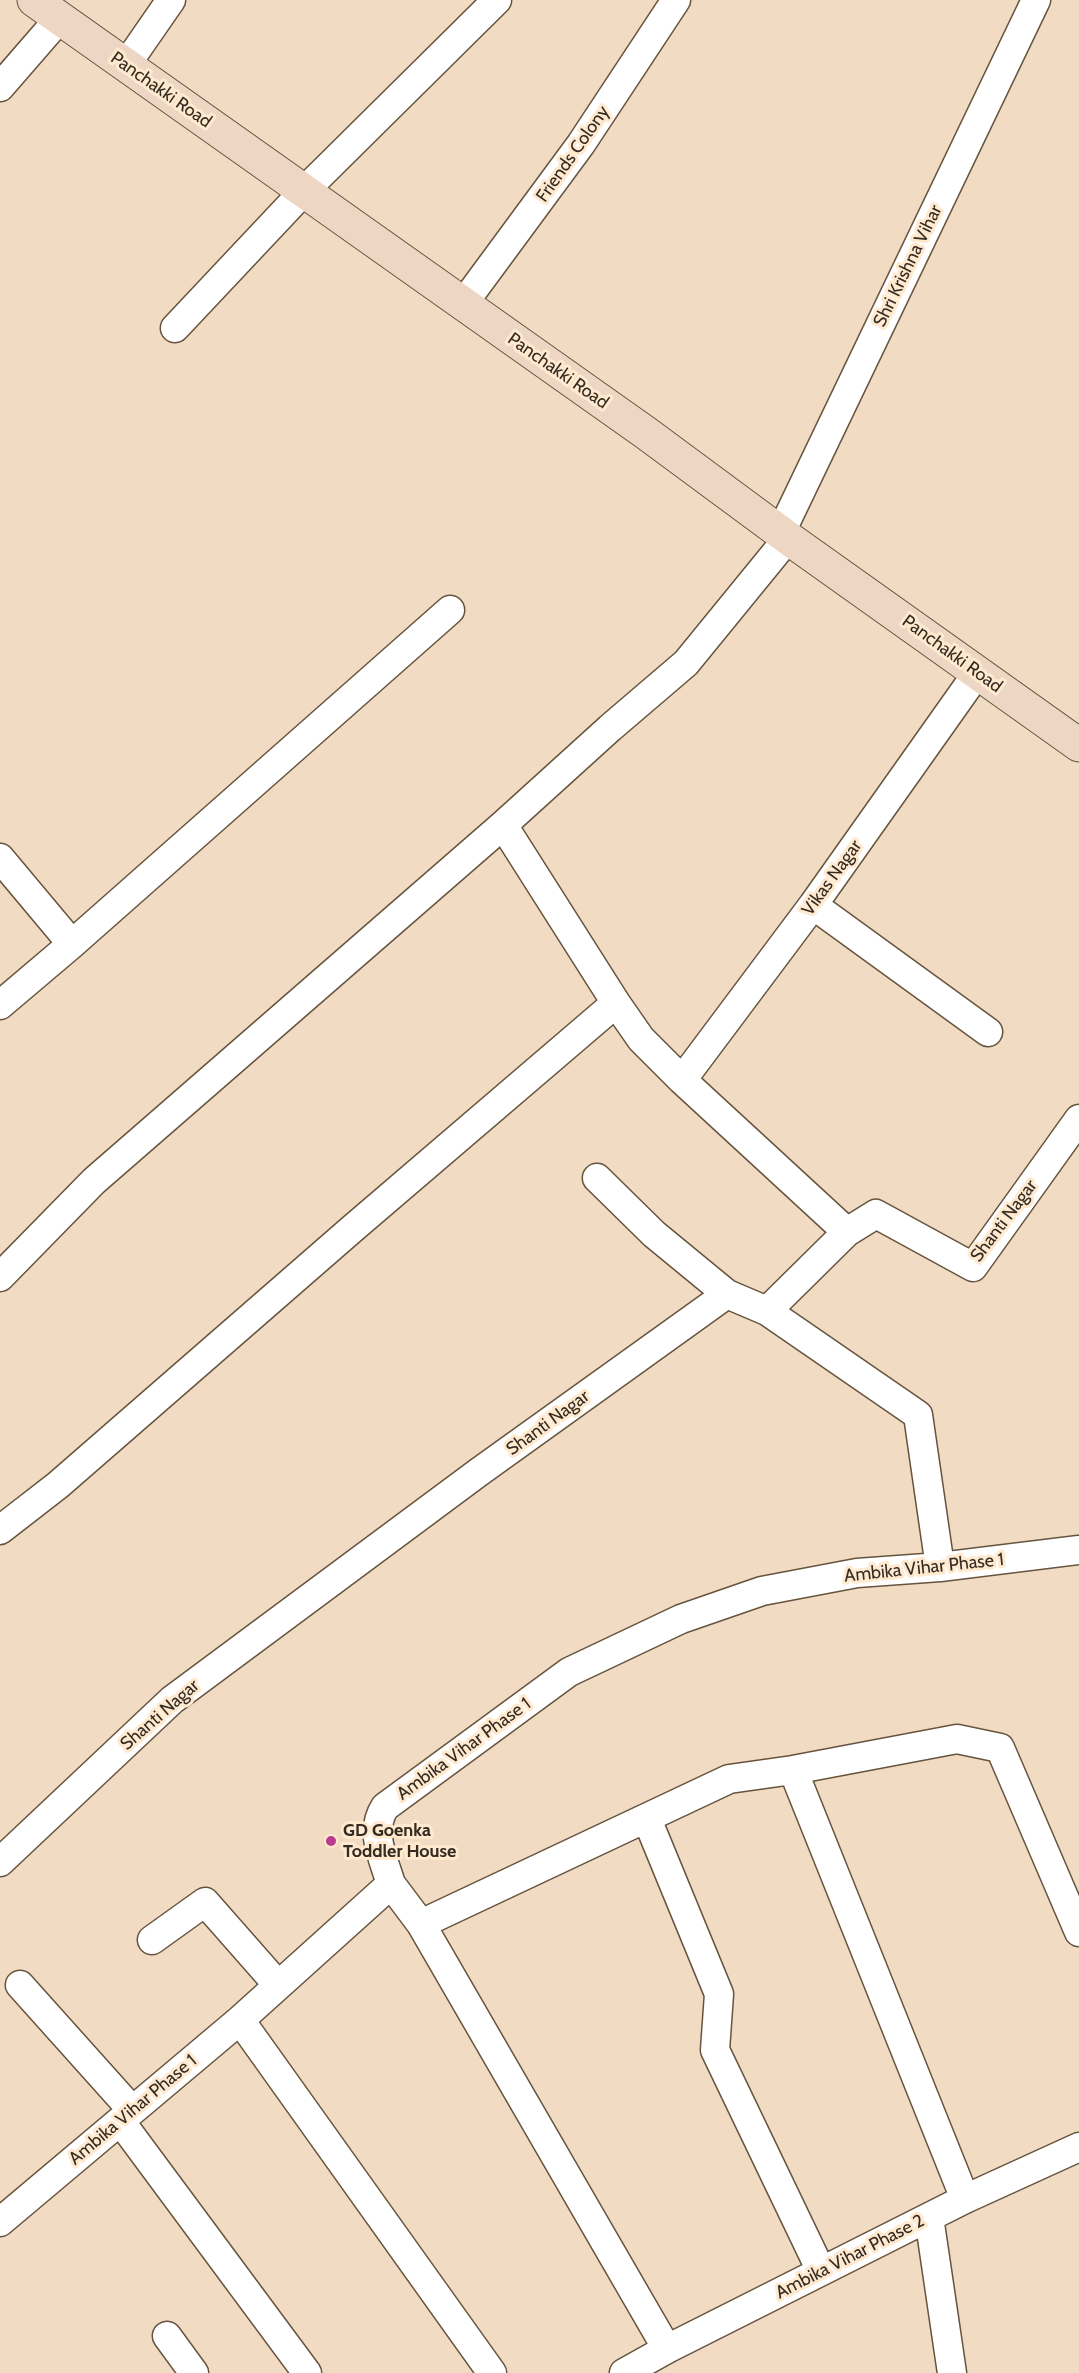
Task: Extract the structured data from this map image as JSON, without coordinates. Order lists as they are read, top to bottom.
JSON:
{
  "streets": {
    "main road": ["Panchakki Road"],
    "street": [
      "Friends Colony",
      "Shri Krishna Vihar",
      "Vikas Nagar",
      "Shanti Nagar",
      "Ambika Vihar Phase 1",
      "Ambika Vihar Phase 2"
    ]
  },
  "crossings": [
    ["Panchakki Road", "Friends Colony"],
    ["Panchakki Road", "Shri Krishna Vihar"],
    ["Panchakki Road", "Vikas Nagar"]
  ],
  "places": ["GD Goenka Toddler House"]
}
